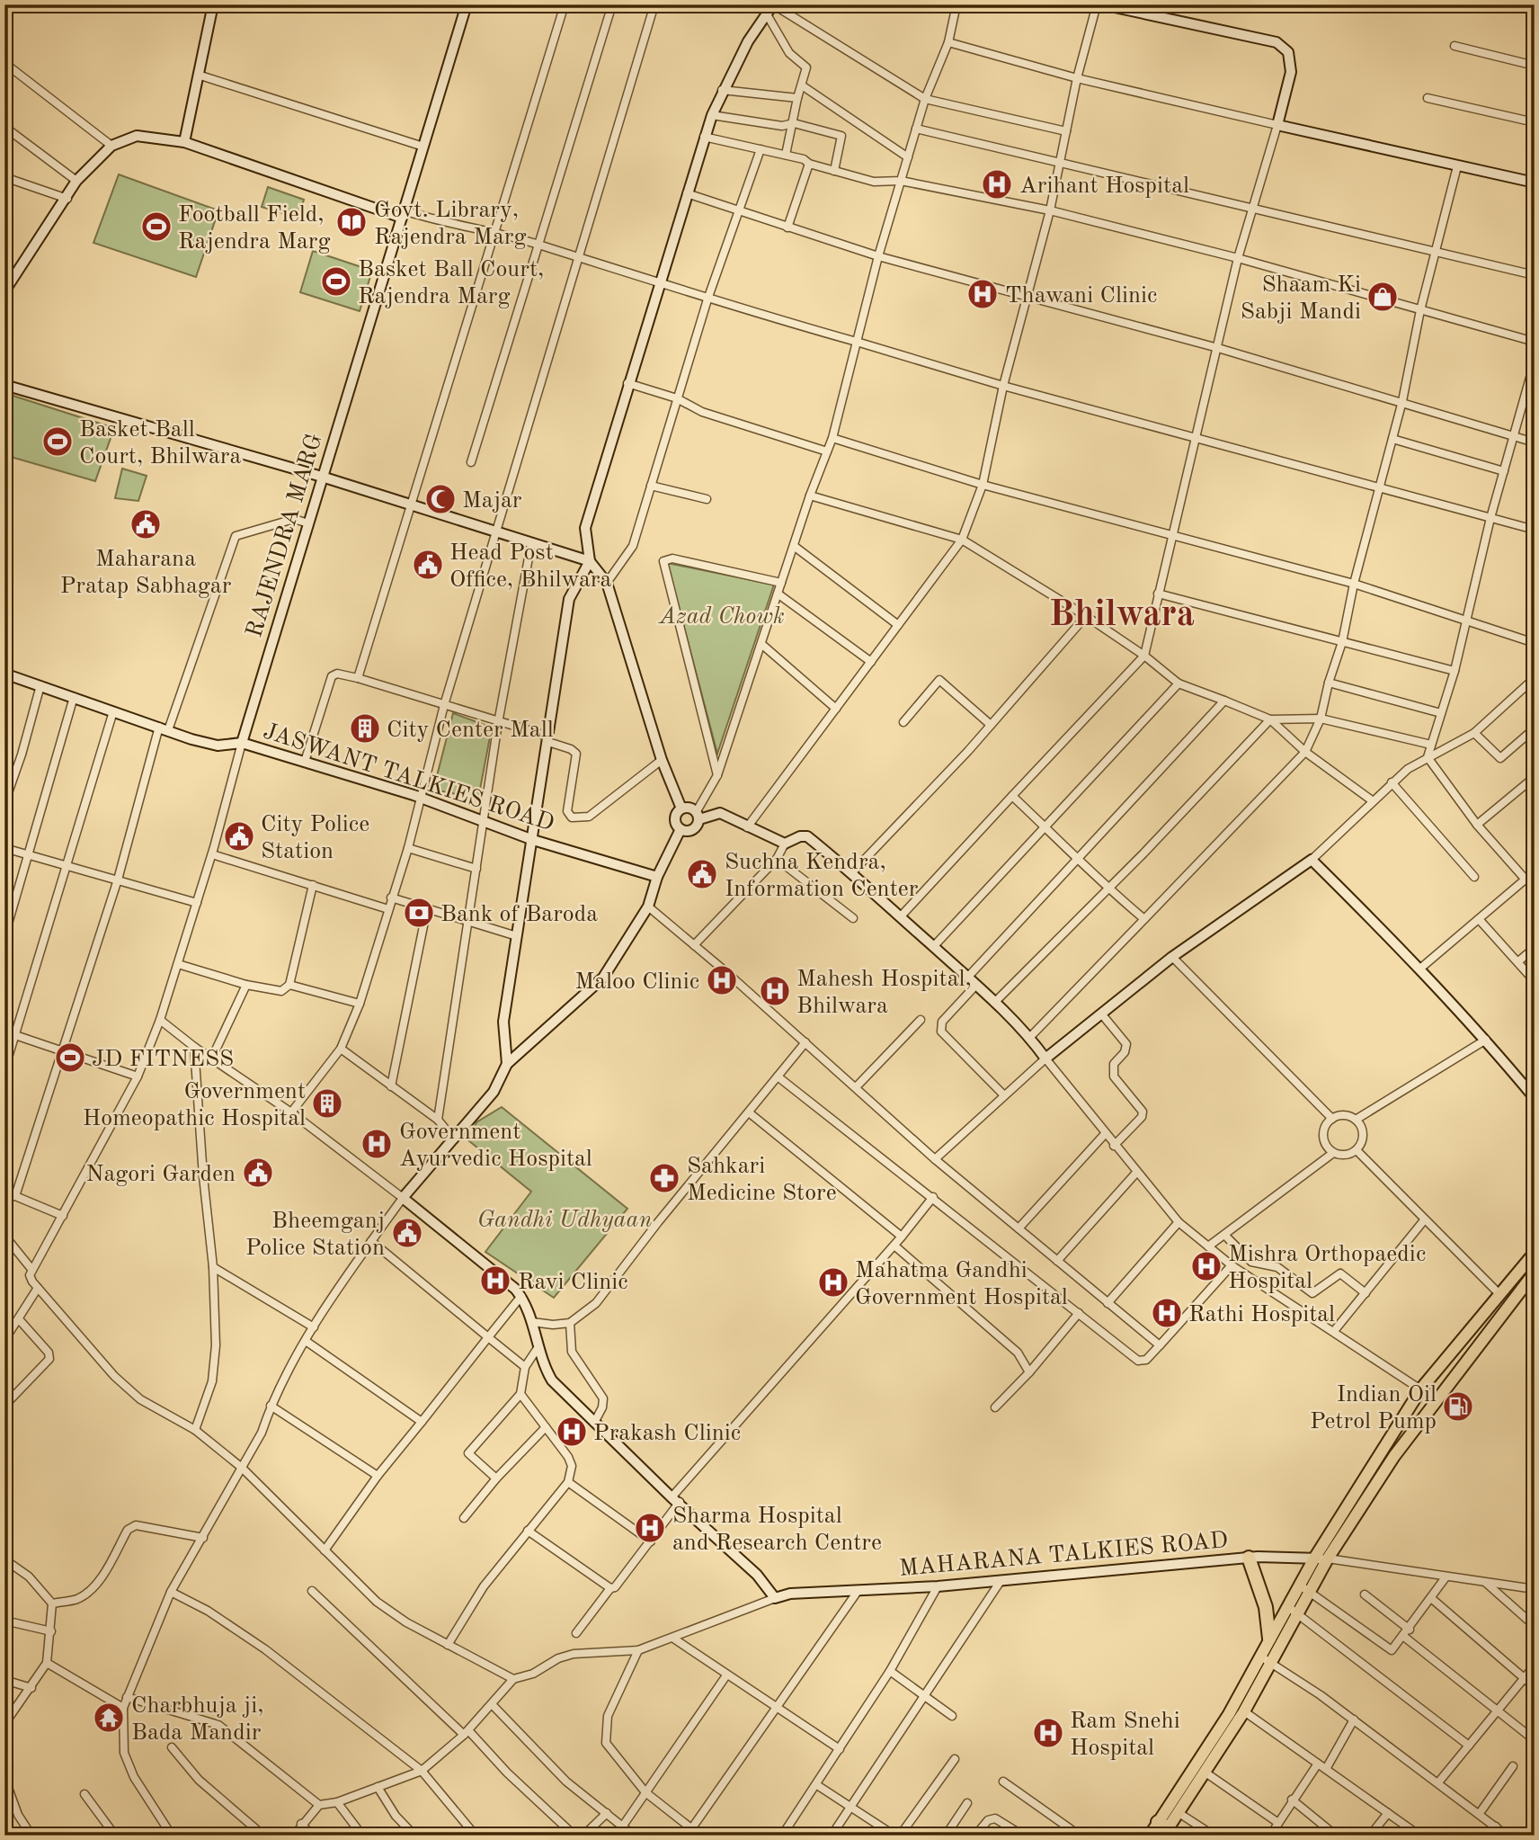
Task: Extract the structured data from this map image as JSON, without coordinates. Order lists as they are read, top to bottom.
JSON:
{
  "streets": {
    "street": ["RAJENDRA MARG", "JASWANT TALKIES ROAD", "MAHARANA TALKIES ROAD"]
  },
  "crossings": [
    ["RAJENDRA MARG", "JASWANT TALKIES ROAD"]
  ],
  "districts": ["Bhilwara"],
  "parks": ["Azad Chowk", "Gandhi Udhyaan"],
  "places": {
    "hospital": [
      "Arihant Hospital",
      "Thawani Clinic",
      "Maloo Clinic",
      "Mahesh Hospital, Bhilwara",
      "Government Ayurvedic Hospital",
      "Mishra Orthopaedic Hospital",
      "Ravi Clinic",
      "Mahatma Gandhi Government Hospital",
      "Rathi Hospital",
      "Prakash Clinic",
      "Sharma Hospital and Research Centre",
      "Ram Snehi Hospital"
    ],
    "library": ["Govt. Library, Rajendra Marg"],
    "sports": [
      "Football Field, Rajendra Marg",
      "Basket Ball Court, Rajendra Marg",
      "Basket Ball Court, Bhilwara",
      "JD FITNESS"
    ],
    "shop": ["Shaam Ki Sabji Mandi"],
    "mosque": ["Majar"],
    "public building": [
      "Maharana Pratap Sabhagar",
      "Head Post Office, Bhilwara",
      "City Police Station",
      "Suchna Kendra, Information Center",
      "Nagori Garden",
      "Bheemganj Police Station"
    ],
    "building": ["City Center Mall", "Government Homeopathic Hospital"],
    "bank": ["Bank of Baroda"],
    "pharmacy": ["Sahkari Medicine Store"],
    "fuel station": ["Indian Oil Petrol Pump"],
    "temple": ["Charbhuja ji, Bada Mandir"]
  }
}
